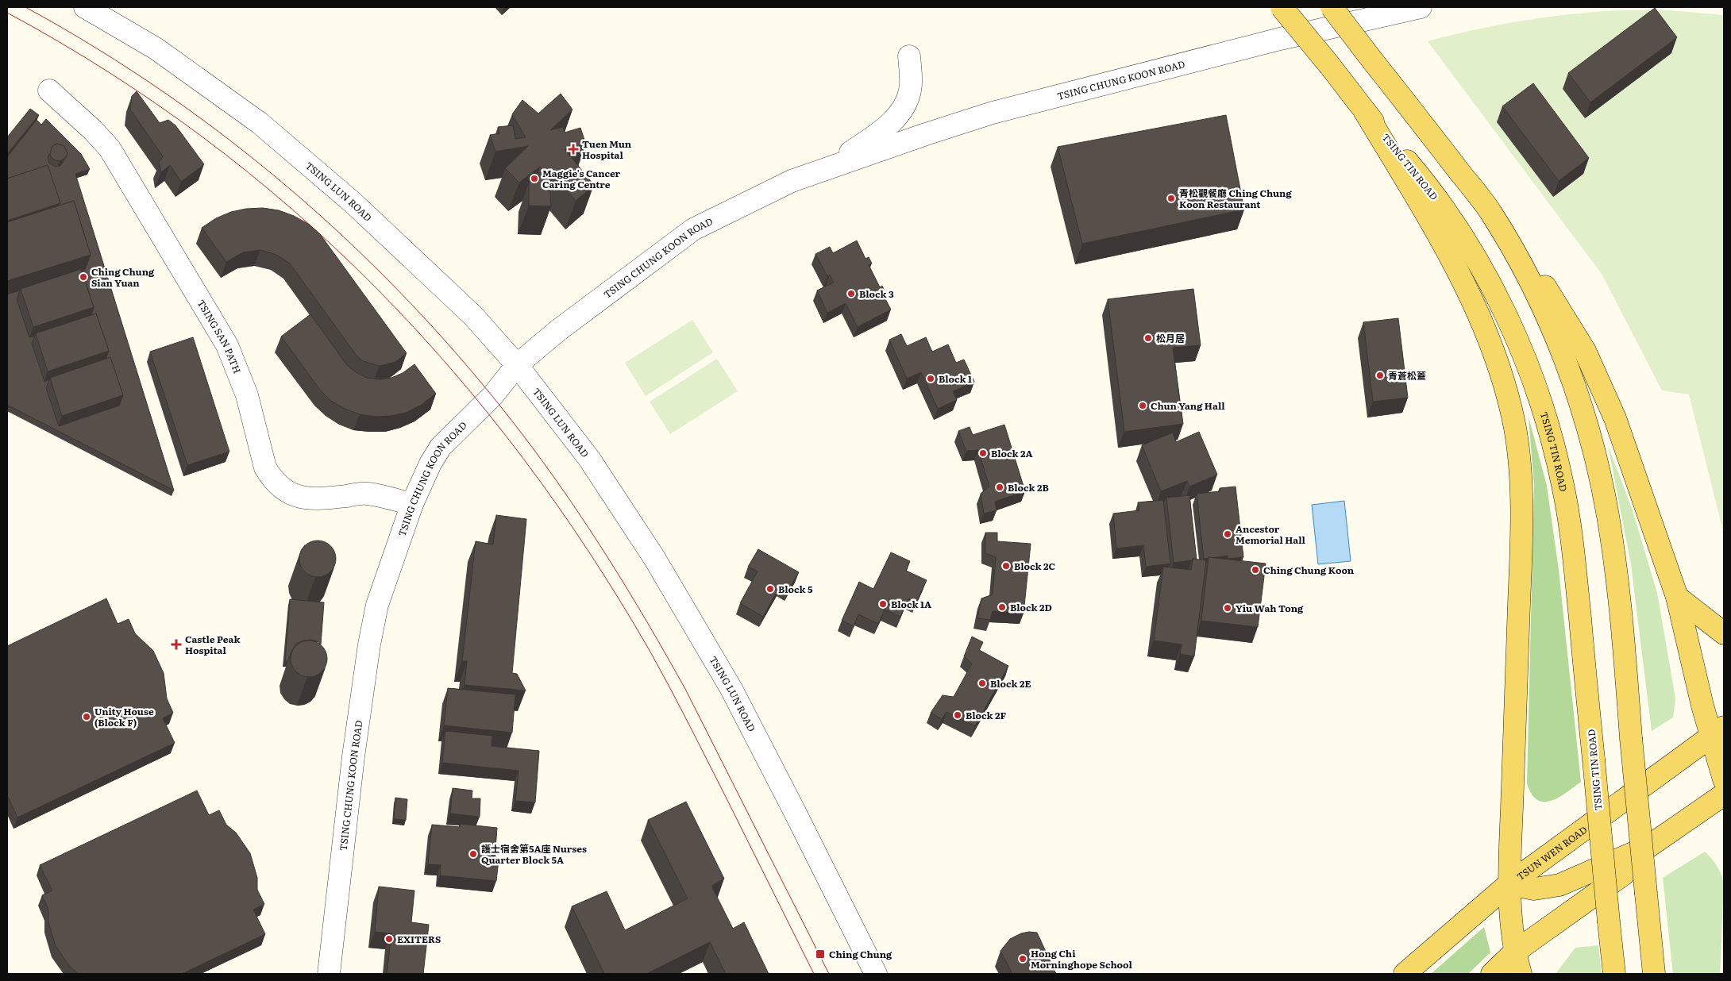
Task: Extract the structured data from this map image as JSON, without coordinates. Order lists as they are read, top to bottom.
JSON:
{
  "streets": {
    "main road": ["TSING TIN ROAD", "TSUN WEN ROAD"],
    "street": ["TSING CHUNG KOON ROAD", "TSING LUN ROAD", "TSING SAN PATH"]
  },
  "crossings": [
    ["TSING CHUNG KOON ROAD", "TSING LUN ROAD"],
    ["TSING CHUNG KOON ROAD", "TSING SAN PATH"]
  ],
  "places": {
    "health": ["Tuen Mun Hospital", "Castle Peak Hospital"],
    "other": [
      "Maggie's Cancer Caring Centre",
      "青松觀餐廳 Ching Chung Koon Restaurant",
      "Ching Chung Sian Yuan",
      "Block 3",
      "松月居",
      "青蒼松蓋",
      "Block 1",
      "Chun Yang Hall",
      "Block 2A",
      "Block 2B",
      "Ancestor Memorial Hall",
      "Block 2C",
      "Ching Chung Koon",
      "Block 5",
      "Block 1A",
      "Block 2D",
      "Yiu Wah Tong",
      "Block 2E",
      "Block 2F",
      "Unity House (Block F)",
      "護士宿舍第5A座 Nurses Quarter Block 5A",
      "EXITERS",
      "Hong Chi Morninghope School"
    ],
    "transit": ["Ching Chung"]
  }
}
